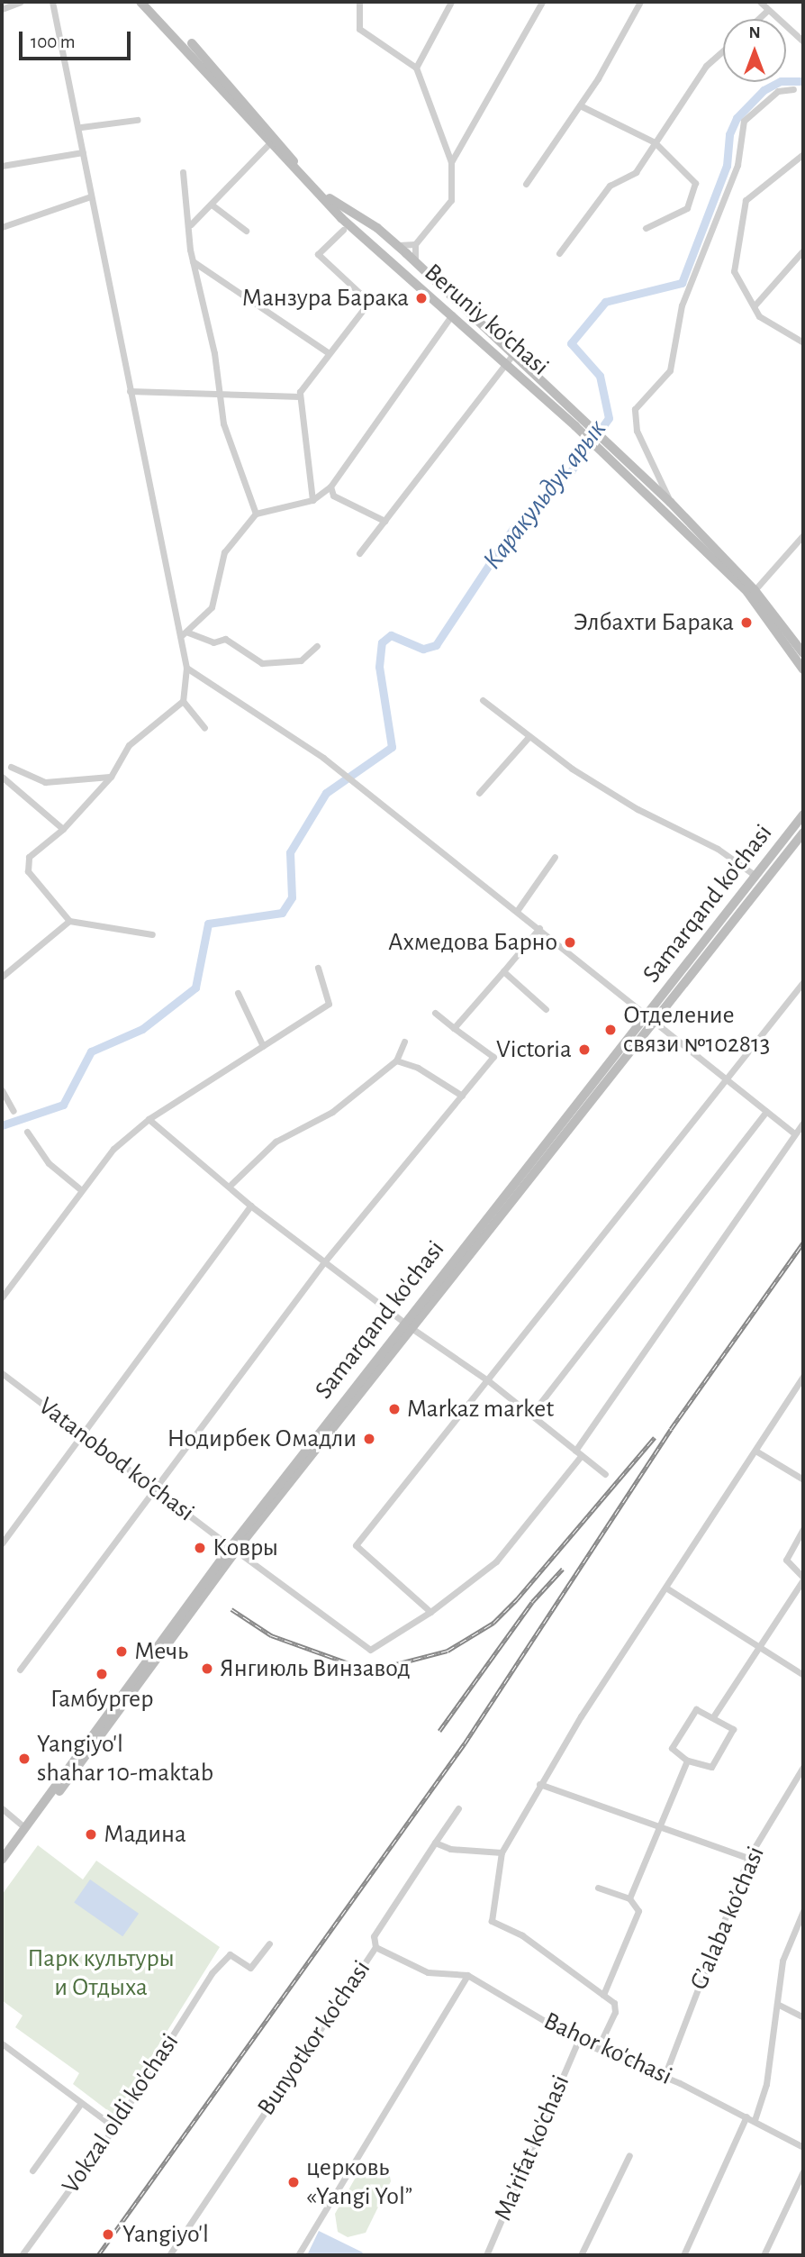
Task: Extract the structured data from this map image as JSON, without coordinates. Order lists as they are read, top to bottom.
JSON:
{
  "streets": {
    "main road": ["Beruniy ko'chasi", "Samarqand ko'chasi"],
    "street": [
      "Vatanobod ko'chasi",
      "G’alaba ko’chasi",
      "Bunyotkor ko'chasi",
      "Bahor ko'chasi",
      "Vokzal oldi ko'chasi",
      "Ma'rifat ko'chasi"
    ]
  },
  "crossings": [
    ["Samarqand ko'chasi", "Vatanobod ko'chasi"],
    ["G’alaba ko’chasi", "Bahor ko'chasi"],
    ["Bunyotkor ko'chasi", "Bahor ko'chasi"],
    ["Bahor ko'chasi", "Ma'rifat ko'chasi"]
  ],
  "water": ["Каракульдук арык"],
  "parks": ["Парк культуры и Отдыха"],
  "places": [
    "Манзура Барака",
    "Элбахти Барака",
    "Ахмедова Барно",
    "Отделение связи №102813",
    "Victoria",
    "Markaz market",
    "Нодирбек Омадли",
    "Ковры",
    "Мечь",
    "Янгиюль Винзавод",
    "Гамбургер",
    "Yangiyo'l shahar 10-maktab",
    "Мадина",
    "церковь «Yangi Yol”",
    "Yangiyo'l"
  ],
  "scale_bar": "100 m",
  "north": "top"
}
